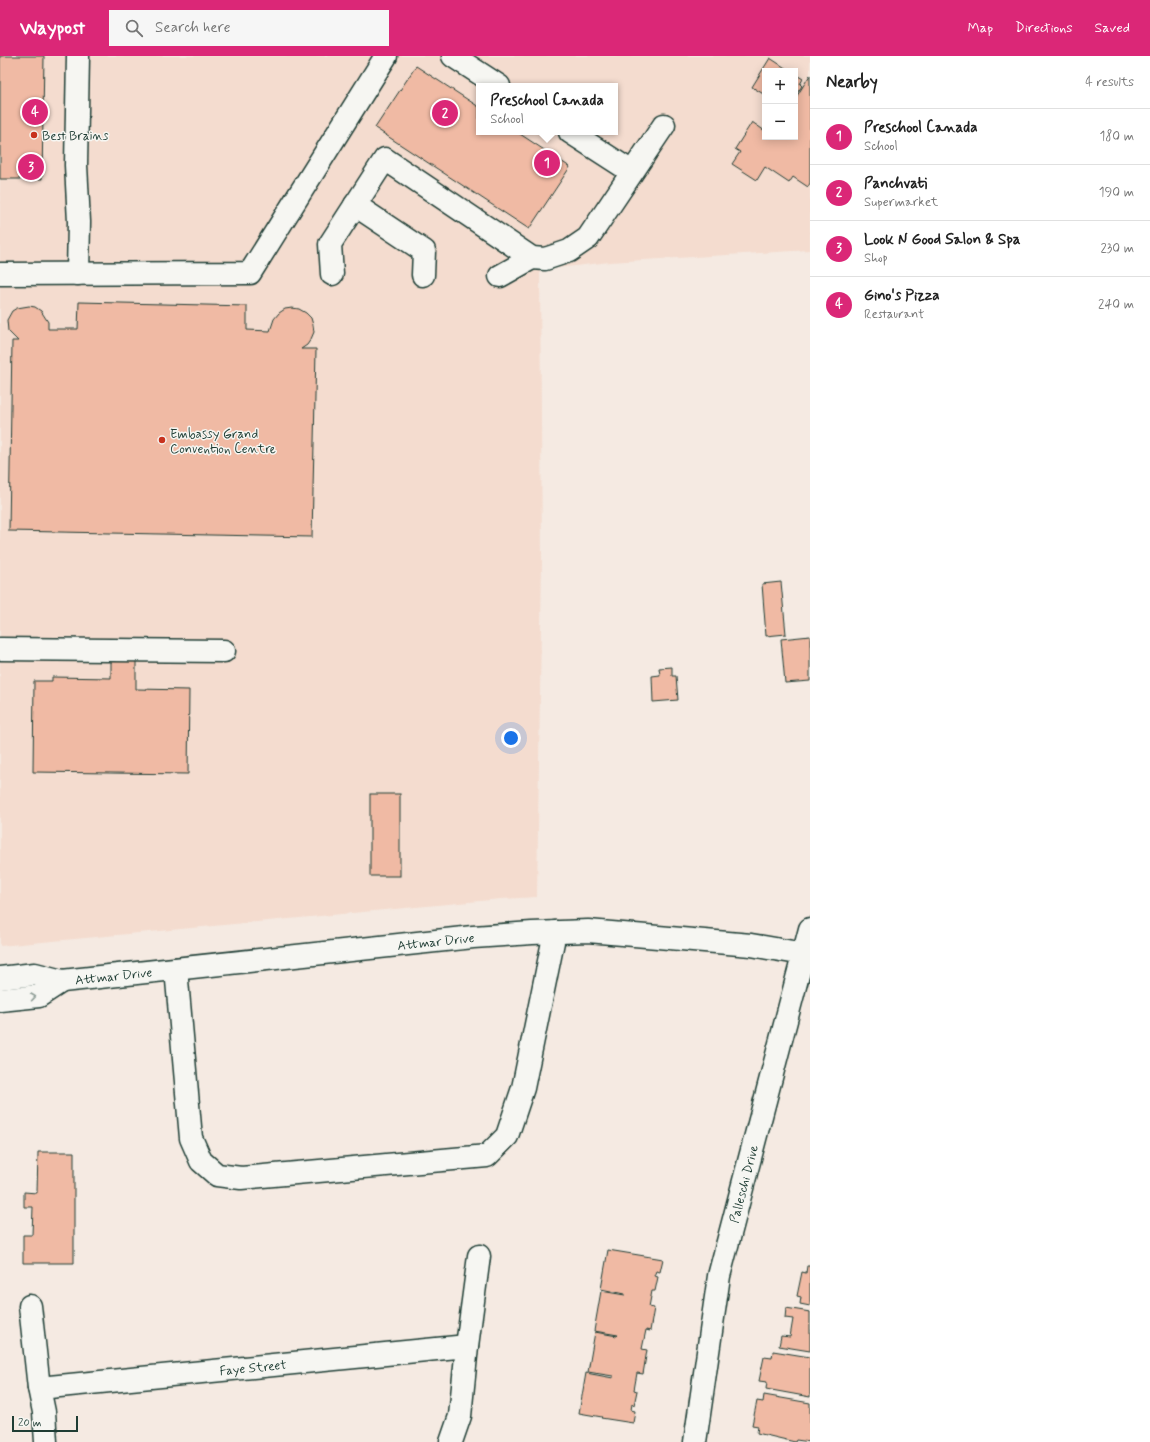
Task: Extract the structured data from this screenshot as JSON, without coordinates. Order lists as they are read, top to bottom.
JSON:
{
  "streets": {
    "street": ["Attmar Drive", "Palleschi Drive", "Faye Street"]
  },
  "crossings": [
    ["Attmar Drive", "Palleschi Drive"]
  ],
  "places": ["Best Brains", "Embassy Grand Convention Centre"],
  "scale_bar": "20 m",
  "page": {
    "header": "Waypost",
    "search": "Search here",
    "nav": ["Map", "Directions", "Saved"],
    "heading": ["Nearby", "4 results"],
    "map_buttons": ["+", "−"],
    "popup": ["Preschool Canada", "School"],
    "pins": [
      "4",
      "2",
      "1",
      "3"
    ],
    "list": [
      {
        "mark": "1",
        "name": "Preschool Canada",
        "note": "School",
        "value": "180 m"
      },
      {
        "mark": "2",
        "name": "Panchvati",
        "note": "Supermarket",
        "value": "190 m"
      },
      {
        "mark": "3",
        "name": "Look N Good Salon & Spa",
        "note": "Shop",
        "value": "230 m"
      },
      {
        "mark": "4",
        "name": "Gino's Pizza",
        "note": "Restaurant",
        "value": "240 m"
      }
    ],
    "scale": "20 m"
  }
}
